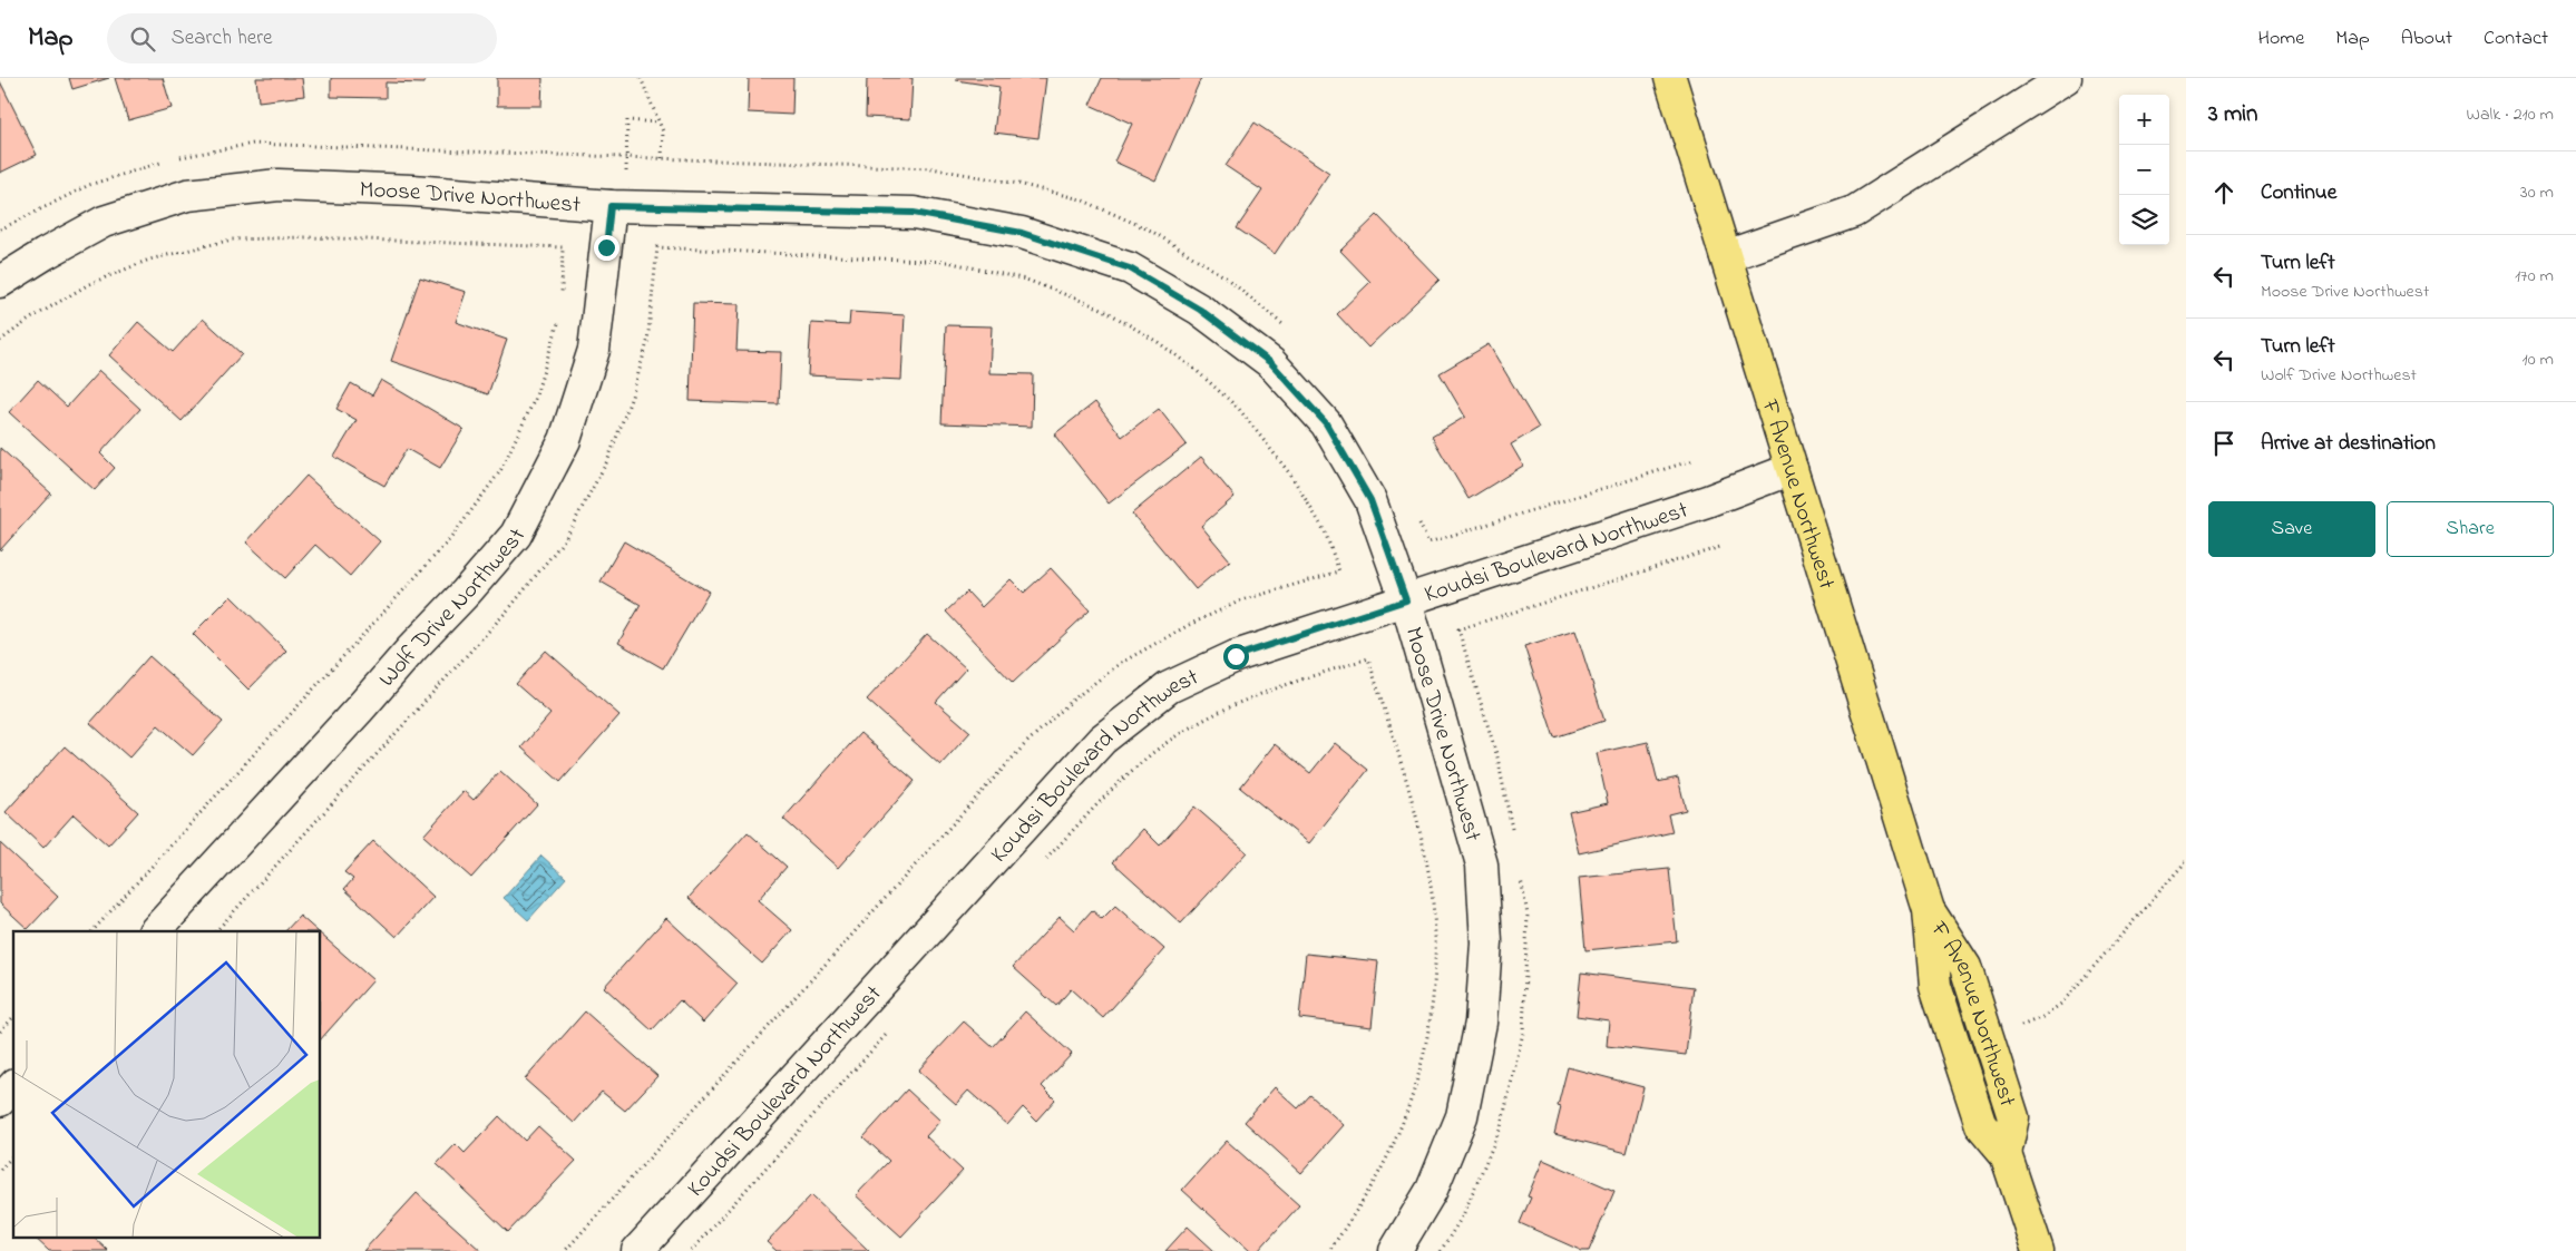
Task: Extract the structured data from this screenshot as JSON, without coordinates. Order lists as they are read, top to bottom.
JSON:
{
  "streets": {
    "main road": ["F Avenue Northwest"],
    "street": ["Moose Drive Northwest", "Koudsi Boulevard Northwest", "Wolf Drive Northwest"]
  },
  "crossings": [
    ["Moose Drive Northwest", "Koudsi Boulevard Northwest"],
    ["Moose Drive Northwest", "Wolf Drive Northwest"],
    ["F Avenue Northwest", "Koudsi Boulevard Northwest"]
  ],
  "page": {
    "header": "Map",
    "search": "Search here",
    "nav": [
      "Home",
      "Map",
      "About",
      "Contact"
    ],
    "heading": ["3 min", "Walk · 210 m"],
    "map_buttons": ["+", "−"],
    "list": [
      ["Continue", "30 m"],
      ["Turn left", "Moose Drive Northwest", "170 m"],
      ["Turn left", "Wolf Drive Northwest", "10 m"],
      "Arrive at destination"
    ],
    "buttons": ["Save", "Share"]
  }
}
